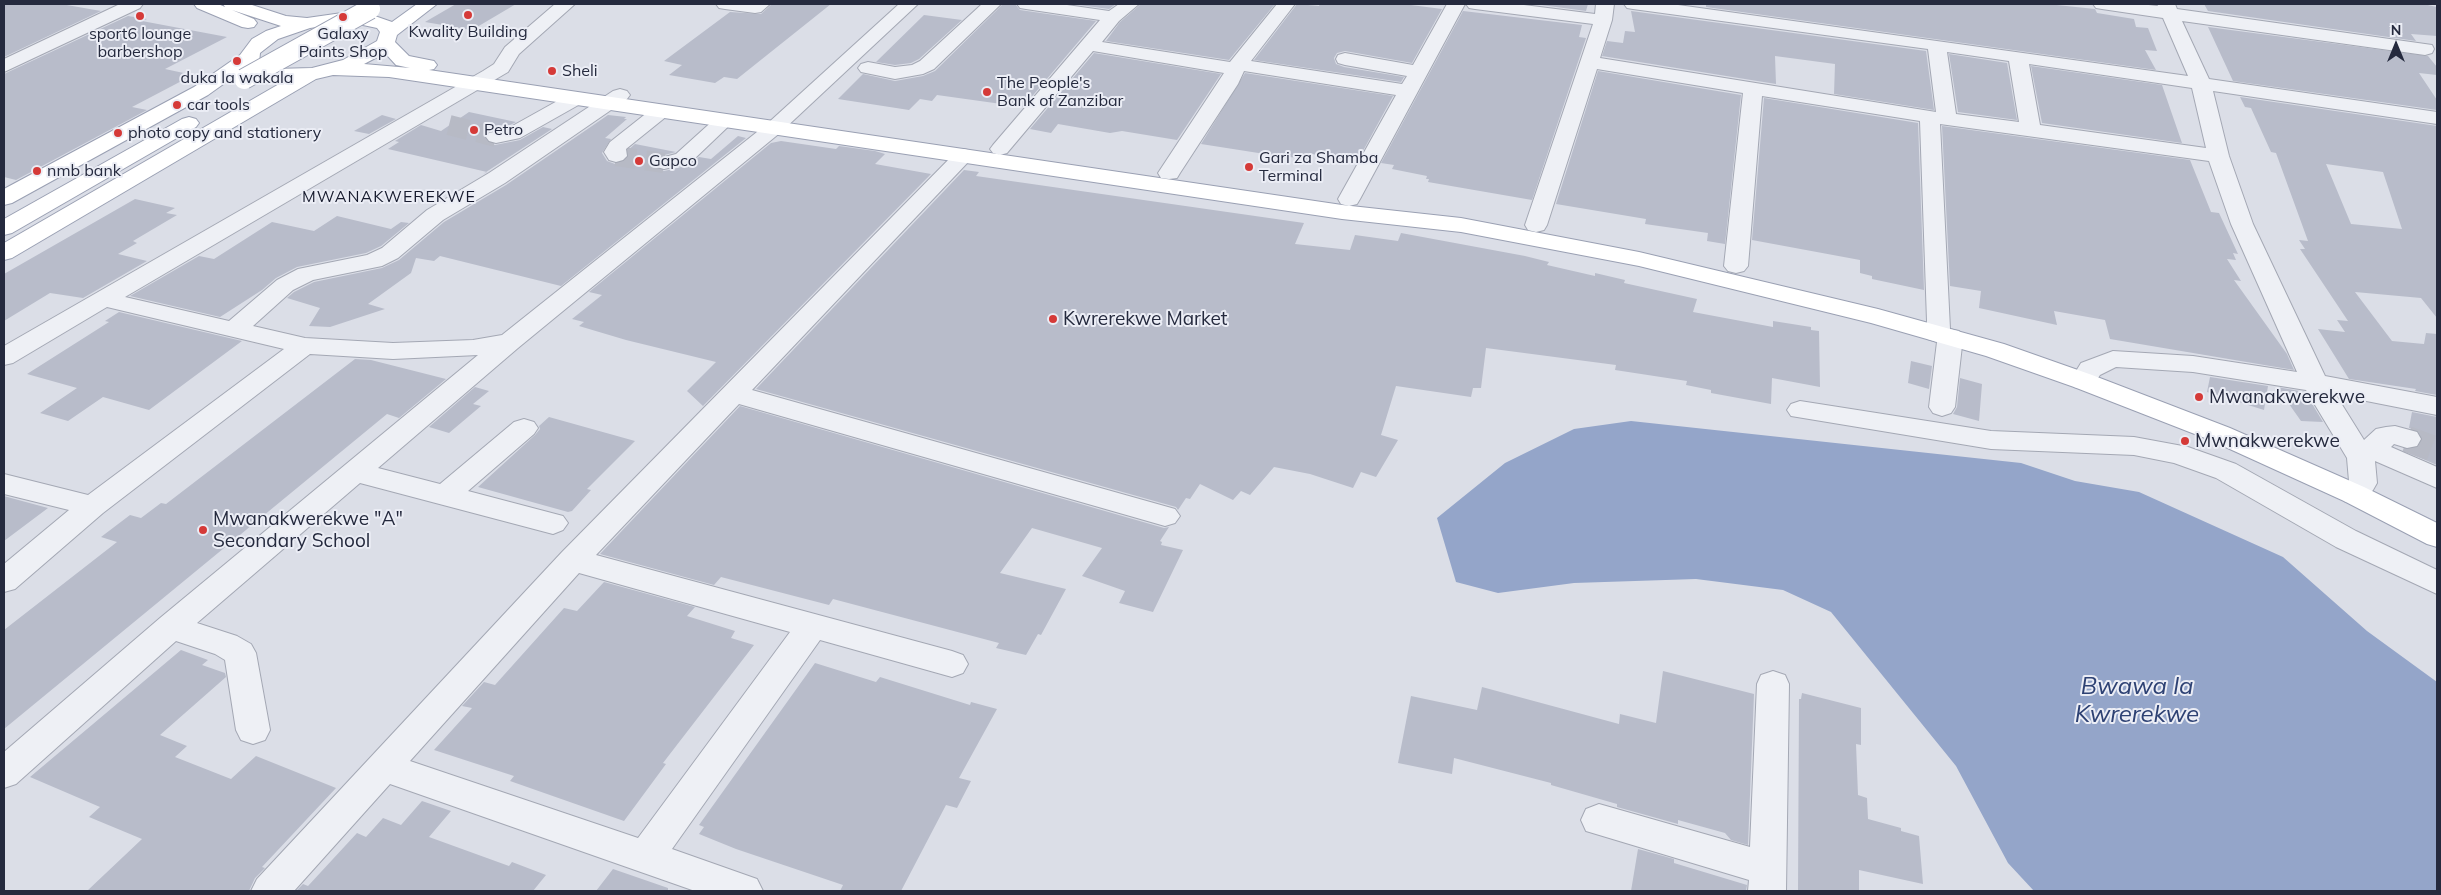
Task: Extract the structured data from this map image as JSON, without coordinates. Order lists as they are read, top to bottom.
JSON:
{
  "districts": ["MWANAKWEREKWE"],
  "water": ["Bwawa la Kwrerekwe"],
  "places": [
    "Kwality Building",
    "sport6 lounge barbershop",
    "Galaxy Paints Shop",
    "duka la wakala",
    "Sheli",
    "The People's Bank of Zanzibar",
    "car tools",
    "Petro",
    "photo copy and stationery",
    "Gapco",
    "Gari za Shamba Terminal",
    "nmb bank",
    "Kwrerekwe Market",
    "Mwanakwerekwe",
    "Mwnakwerekwe",
    "Mwanakwerekwe \"A\" Secondary School"
  ],
  "north": "top"
}
